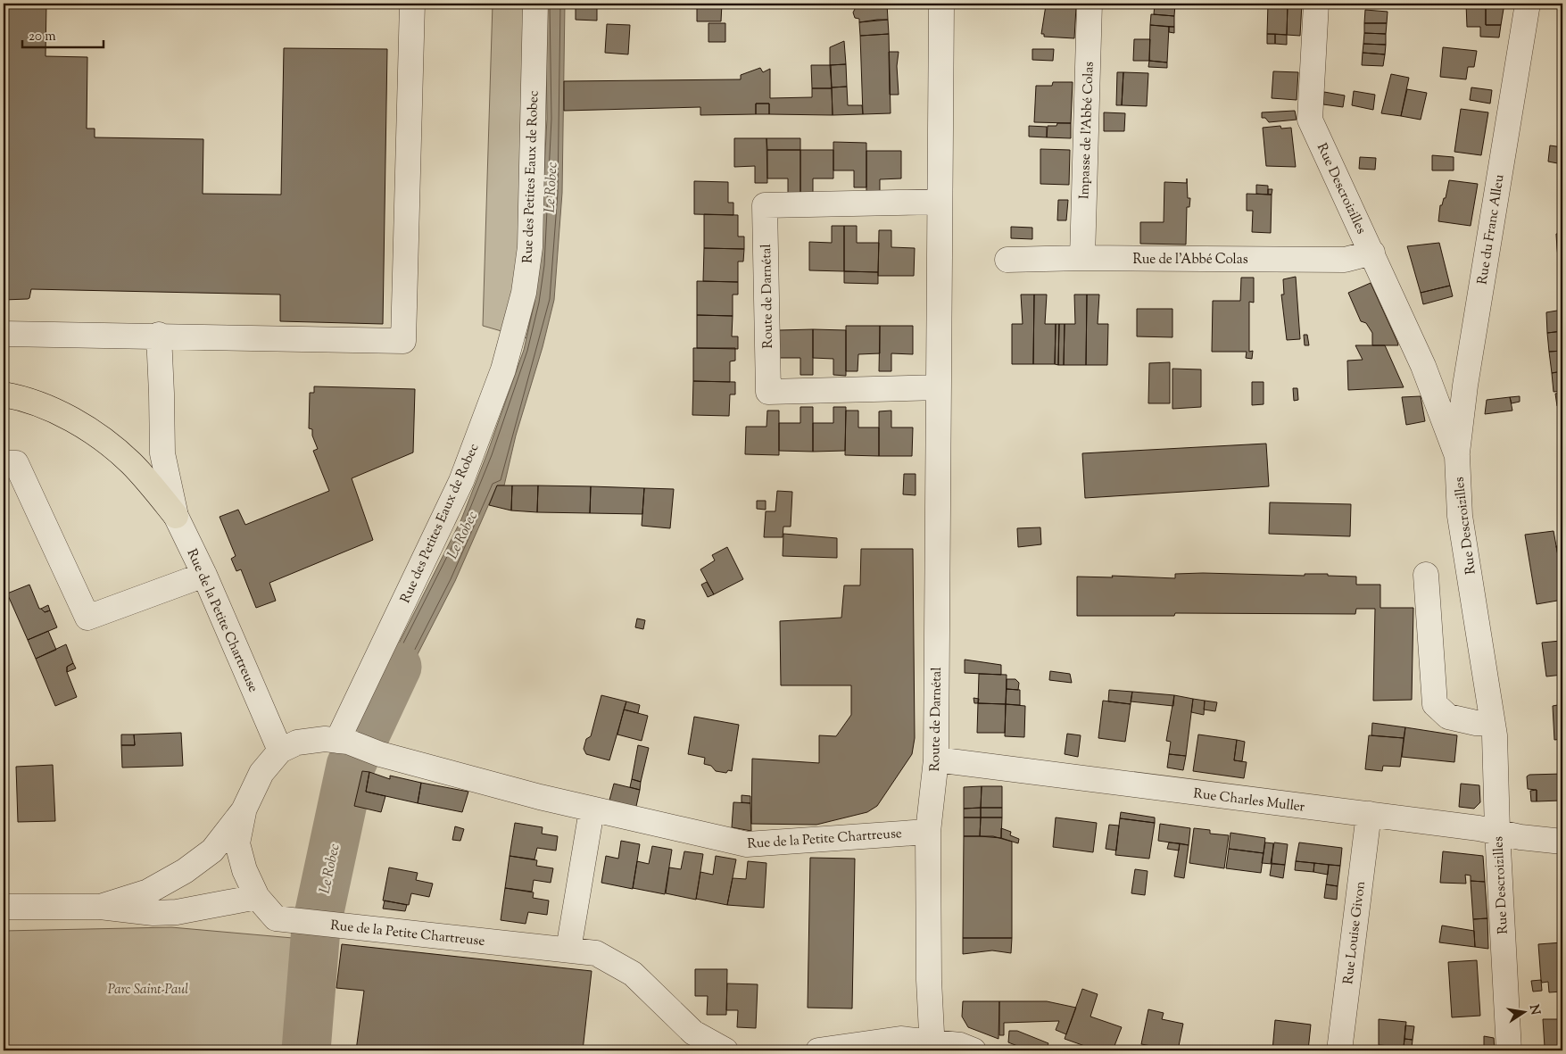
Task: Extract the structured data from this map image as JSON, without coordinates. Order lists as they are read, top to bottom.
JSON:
{
  "streets": {
    "street": [
      "Impasse de l'Abbé Colas",
      "Rue des Petites Eaux de Robec",
      "Rue Descroizilles",
      "Rue du Franc Alleu",
      "Rue de l'Abbé Colas",
      "Route de Darnétal",
      "Rue de la Petite Chartreuse",
      "Rue Charles Muller",
      "Rue Louise Givon"
    ]
  },
  "crossings": [
    ["Impasse de l'Abbé Colas", "Rue de l'Abbé Colas"],
    ["Rue des Petites Eaux de Robec", "Rue de la Petite Chartreuse"],
    ["Rue Descroizilles", "Rue du Franc Alleu"],
    ["Rue Descroizilles", "Rue de l'Abbé Colas"],
    ["Rue Descroizilles", "Rue Charles Muller"],
    ["Route de Darnétal", "Rue de la Petite Chartreuse"],
    ["Route de Darnétal", "Rue Charles Muller"],
    ["Rue Charles Muller", "Rue Louise Givon"]
  ],
  "water": ["Le Robec"],
  "parks": ["Parc Saint-Paul"],
  "scale_bar": "20 m",
  "north": "right"
}
